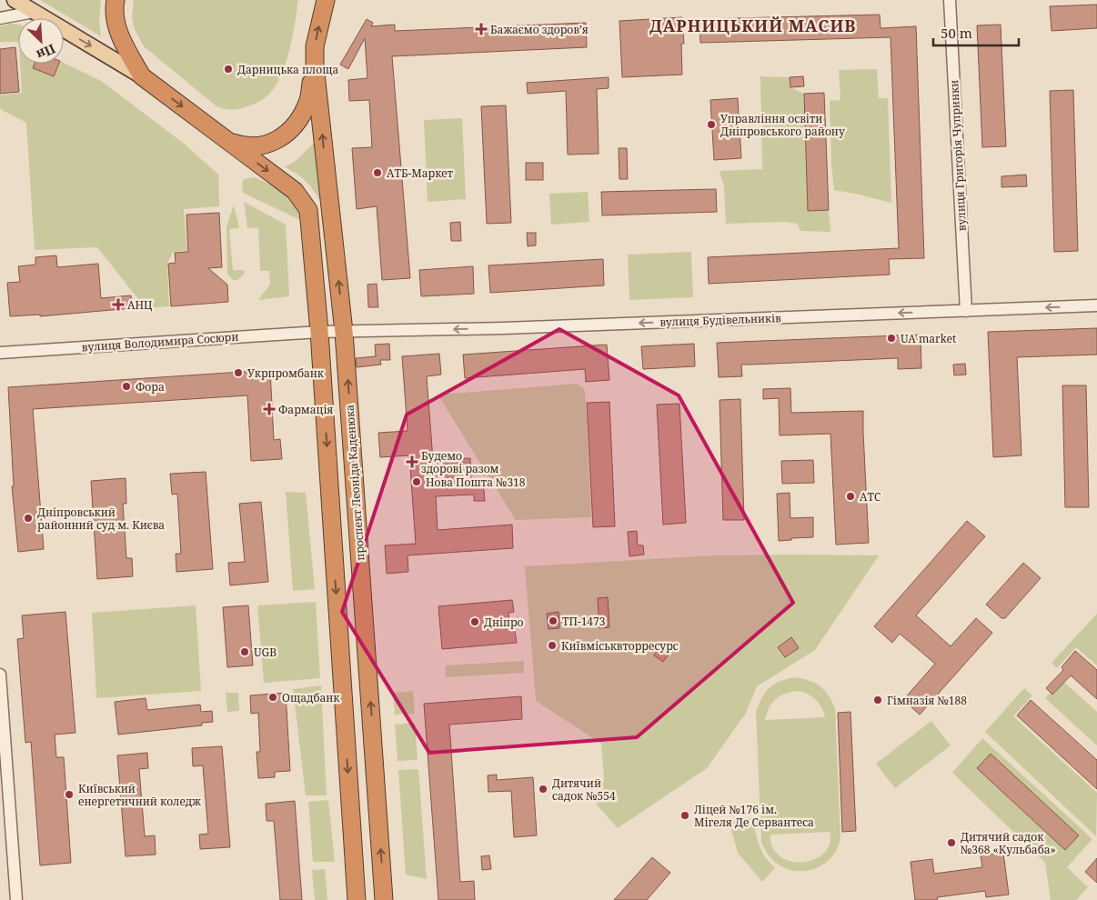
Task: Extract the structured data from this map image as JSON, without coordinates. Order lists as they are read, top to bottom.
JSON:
{
  "streets": {
    "highway": ["проспект Леоніда Каденюка"],
    "street": ["вулиця Григорія Чупринки", "вулиця Будівельників", "вулиця Володимира Сосюри"]
  },
  "crossings": [
    ["вулиця Григорія Чупринки", "вулиця Будівельників"],
    ["вулиця Будівельників", "вулиця Володимира Сосюри"],
    ["вулиця Будівельників", "проспект Леоніда Каденюка"]
  ],
  "one_way": ["вулиця Будівельників"],
  "districts": ["ДАРНИЦЬКИЙ МАСИВ"],
  "places": {
    "health": [
      "Бажаємо здоровʼя",
      "АНЦ",
      "Фармація",
      "Будемо здорові разом"
    ],
    "other": [
      "Дарницька площа",
      "Управління освіти Дніпровського району",
      "АТБ-Маркет",
      "UA market",
      "Укрпромбанк",
      "Фора",
      "Нова Пошта №318",
      "АТС",
      "Дніпровський районний суд м. Києва",
      "ТП-1473",
      "Дніпро",
      "Київміськвторресурс",
      "UGB",
      "Ощадбанк",
      "Гімназія №188",
      "Дитячий садок №554",
      "Київський енергетичний коледж",
      "Ліцей №176 ім. Мігеля Де Сервантеса",
      "Дитячий садок №368 «Кульбаба»"
    ]
  },
  "scale_bar": "50 m",
  "north": "bottom right"
}
